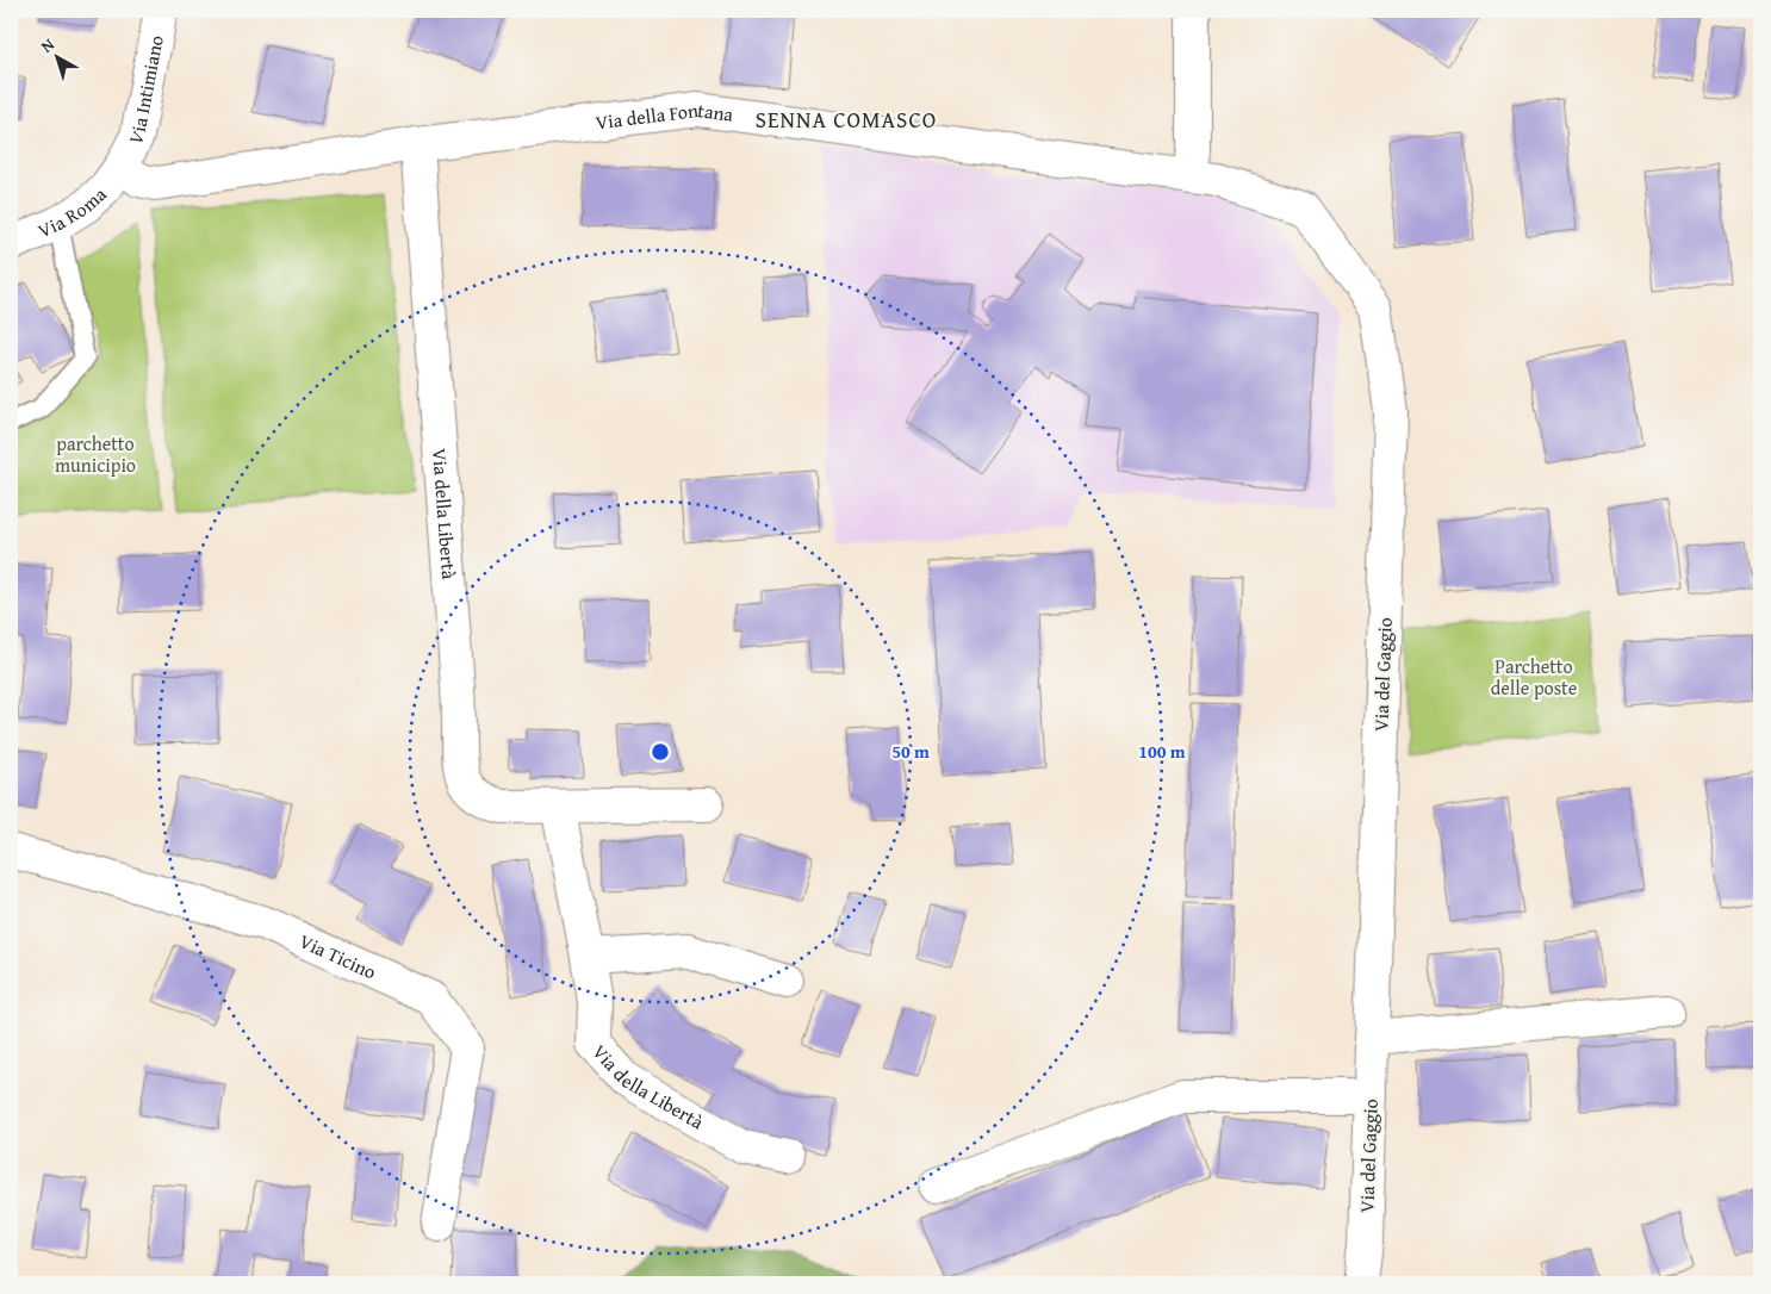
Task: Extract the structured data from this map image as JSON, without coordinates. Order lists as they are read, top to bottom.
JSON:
{
  "streets": {
    "street": [
      "Via Intimiano",
      "Via della Fontana",
      "Via Roma",
      "Via della Libertà",
      "Via del Gaggio",
      "Via Ticino"
    ]
  },
  "crossings": [
    ["Via Intimiano", "Via della Fontana"],
    ["Via Intimiano", "Via Roma"],
    ["Via della Fontana", "Via Roma"],
    ["Via della Fontana", "Via della Libertà"],
    ["Via della Fontana", "Via del Gaggio"]
  ],
  "districts": ["SENNA COMASCO"],
  "parks": ["parchetto municipio", "Parchetto delle poste"],
  "north": "top left",
  "rings": ["50 m", "100 m"]
}
